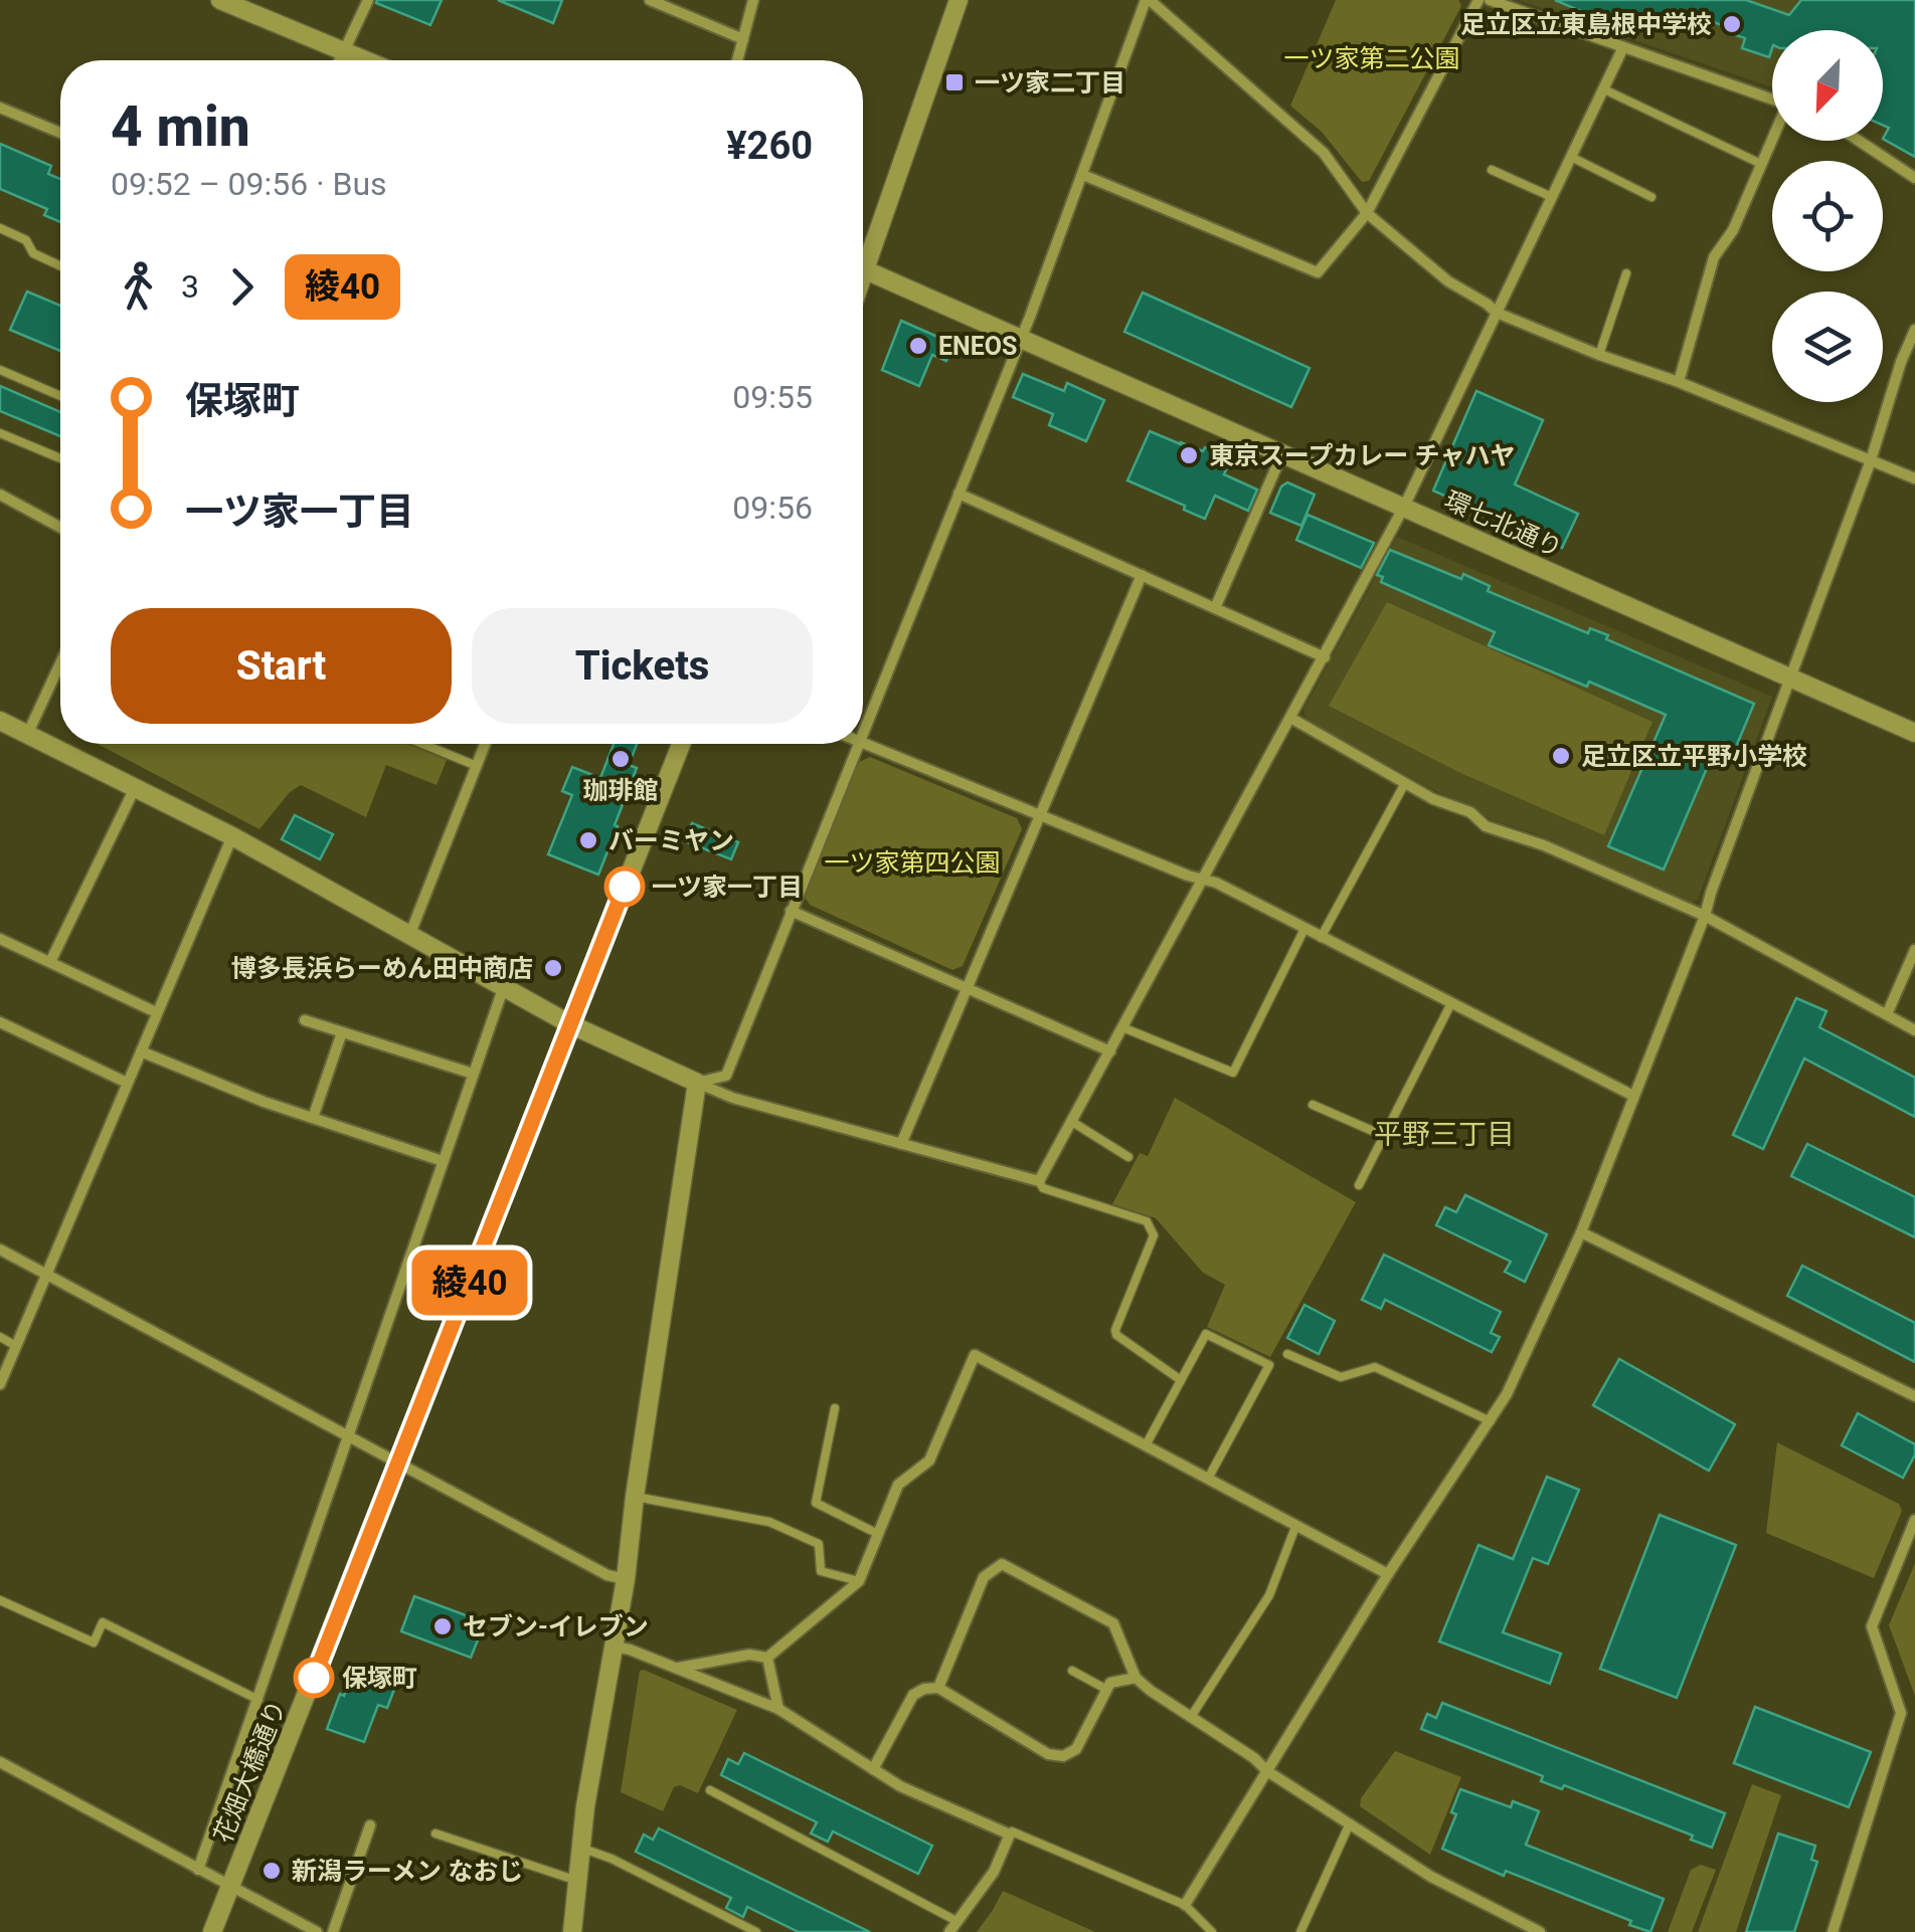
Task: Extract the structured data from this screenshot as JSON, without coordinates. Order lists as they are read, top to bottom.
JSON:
{
  "streets": {
    "street": ["環七北通り", "花畑大橋通り"]
  },
  "districts": ["平野三丁目"],
  "parks": ["一ツ家第二公園", "一ツ家第四公園"],
  "places": {
    "other": [
      "足立区立東島根中学校",
      "ENEOS",
      "東京スープカレー チャハヤ",
      "足立区立平野小学校",
      "珈琲館",
      "バーミヤン",
      "一ツ家一丁目",
      "博多長浜らーめん田中商店",
      "セブン-イレブン",
      "保塚町",
      "新潟ラーメン なおじ"
    ],
    "transit": ["一ツ家二丁目"]
  },
  "lines": ["bus line 綾40"],
  "north": "bottom left",
  "page": {
    "on_map": "綾40",
    "heading": ["4 min", "09:52 – 09:56 · Bus", "¥260"],
    "legs": ["3", "綾40"],
    "list": [
      {
        "name": "保塚町",
        "value": "09:55"
      },
      {
        "name": "一ツ家一丁目",
        "value": "09:56"
      }
    ],
    "buttons": ["Start", "Tickets"]
  }
}
